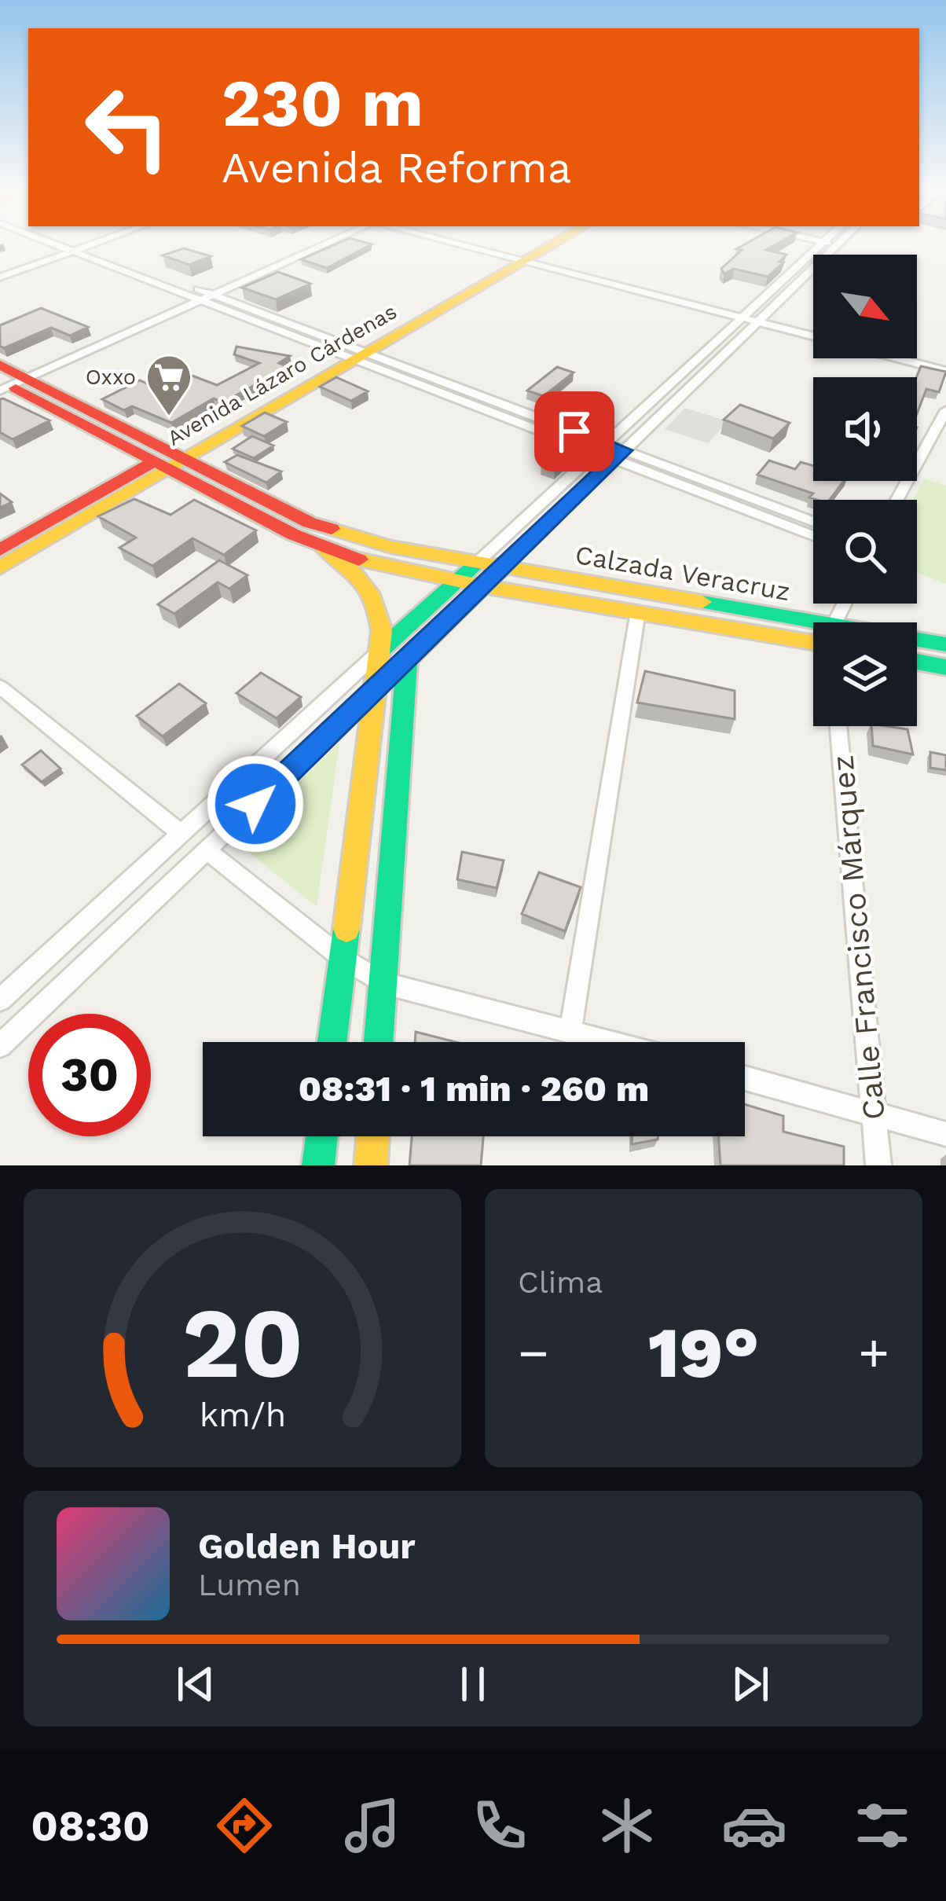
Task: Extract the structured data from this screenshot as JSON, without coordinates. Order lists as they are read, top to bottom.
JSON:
{
  "streets": {
    "main road": ["Avenida Lázaro Cárdenas", "Calzada Veracruz"],
    "street": ["Calle Francisco Márquez"]
  },
  "crossings": [
    ["Avenida Lázaro Cárdenas", "Calzada Veracruz"]
  ],
  "places": {
    "supermarket": ["Oxxo"]
  },
  "north": "bottom right",
  "page": {
    "turn": ["230 m", "Avenida Reforma"],
    "limit": "30",
    "trip": "08:31 · 1 min · 260 m",
    "tile": "Clima",
    "heat": ["−", "19°", "+"],
    "song": ["Golden Hour", "Lumen"],
    "tabs": "08:30",
    "gauge": ["20", "km/h"]
  }
}
